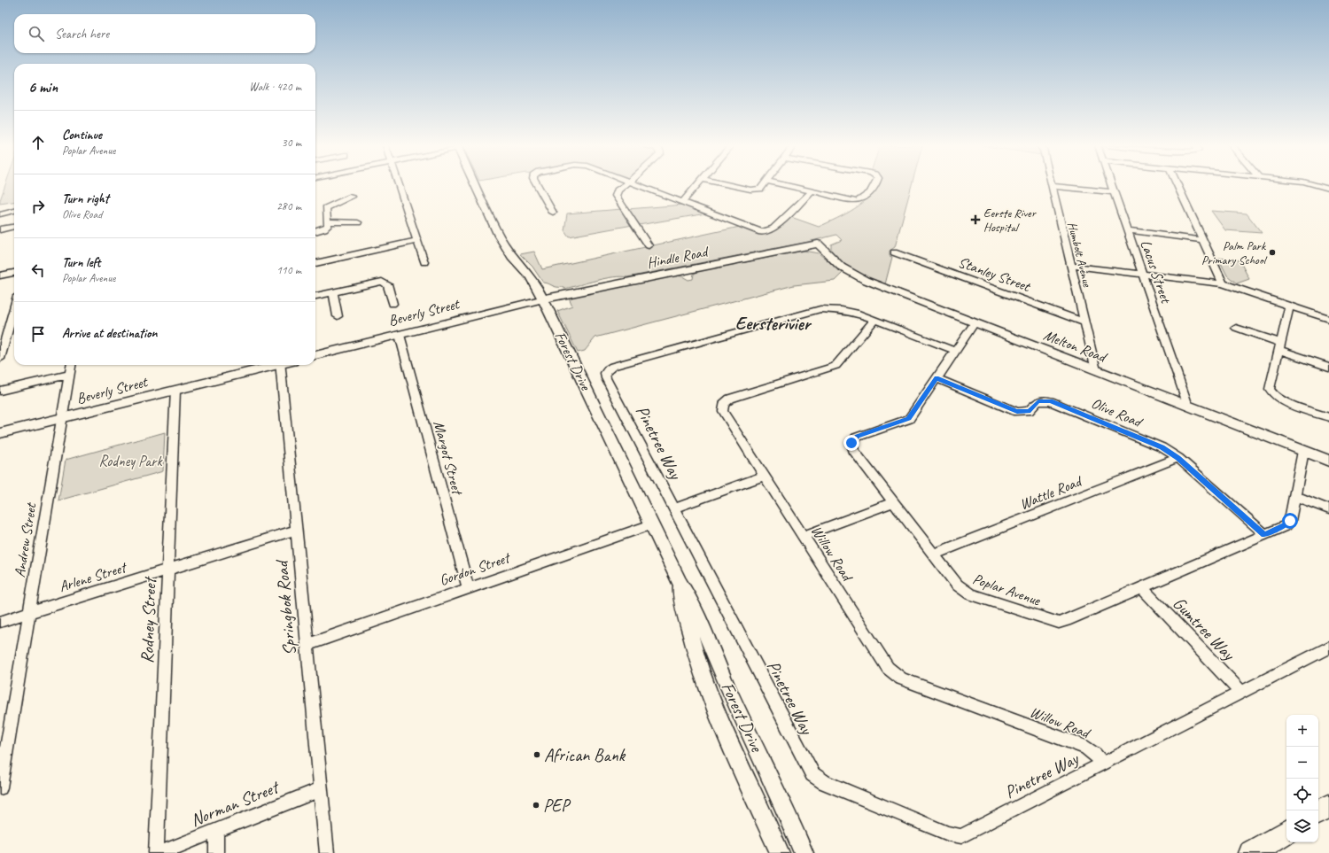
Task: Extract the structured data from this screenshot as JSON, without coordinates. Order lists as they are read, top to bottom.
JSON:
{
  "streets": {
    "street": [
      "Humbolt Avenue",
      "Hindle Road",
      "Lacus Street",
      "Stanley Street",
      "Beverly Street",
      "Melton Road",
      "Forest Drive",
      "Olive Road",
      "Pinetree Way",
      "Margot Street",
      "Wattle Road",
      "Andrew Street",
      "Willow Road",
      "Gordon Street",
      "Arlene Street",
      "Poplar Avenue",
      "Springbok Road",
      "Rodney Street",
      "Gumtree Way",
      "Norman Street"
    ]
  },
  "crossings": [
    ["Humbolt Avenue", "Stanley Street"],
    ["Humbolt Avenue", "Melton Road"],
    ["Hindle Road", "Beverly Street"],
    ["Hindle Road", "Melton Road"],
    ["Hindle Road", "Forest Drive"],
    ["Lacus Street", "Melton Road"],
    ["Beverly Street", "Forest Drive"],
    ["Beverly Street", "Margot Street"],
    ["Beverly Street", "Andrew Street"],
    ["Beverly Street", "Rodney Street"],
    ["Melton Road", "Poplar Avenue"],
    ["Forest Drive", "Gordon Street"],
    ["Olive Road", "Wattle Road"],
    ["Olive Road", "Poplar Avenue"],
    ["Pinetree Way", "Willow Road"],
    ["Pinetree Way", "Gumtree Way"],
    ["Margot Street", "Gordon Street"],
    ["Wattle Road", "Poplar Avenue"],
    ["Andrew Street", "Arlene Street"],
    ["Gordon Street", "Springbok Road"],
    ["Arlene Street", "Springbok Road"],
    ["Arlene Street", "Rodney Street"],
    ["Poplar Avenue", "Gumtree Way"],
    ["Springbok Road", "Norman Street"]
  ],
  "districts": ["Eersterivier"],
  "parks": ["Rodney Park"],
  "places": {
    "health": ["Eerste River Hospital"],
    "other": ["Palm Park Primary School", "African Bank", "PEP"]
  },
  "page": {
    "search": "Search here",
    "heading": ["6 min", "Walk · 420 m"],
    "list": [
      ["Continue", "Poplar Avenue", "30 m"],
      ["Turn right", "Olive Road", "280 m"],
      ["Turn left", "Poplar Avenue", "110 m"],
      "Arrive at destination"
    ],
    "map_buttons": ["+", "−"]
  }
}
